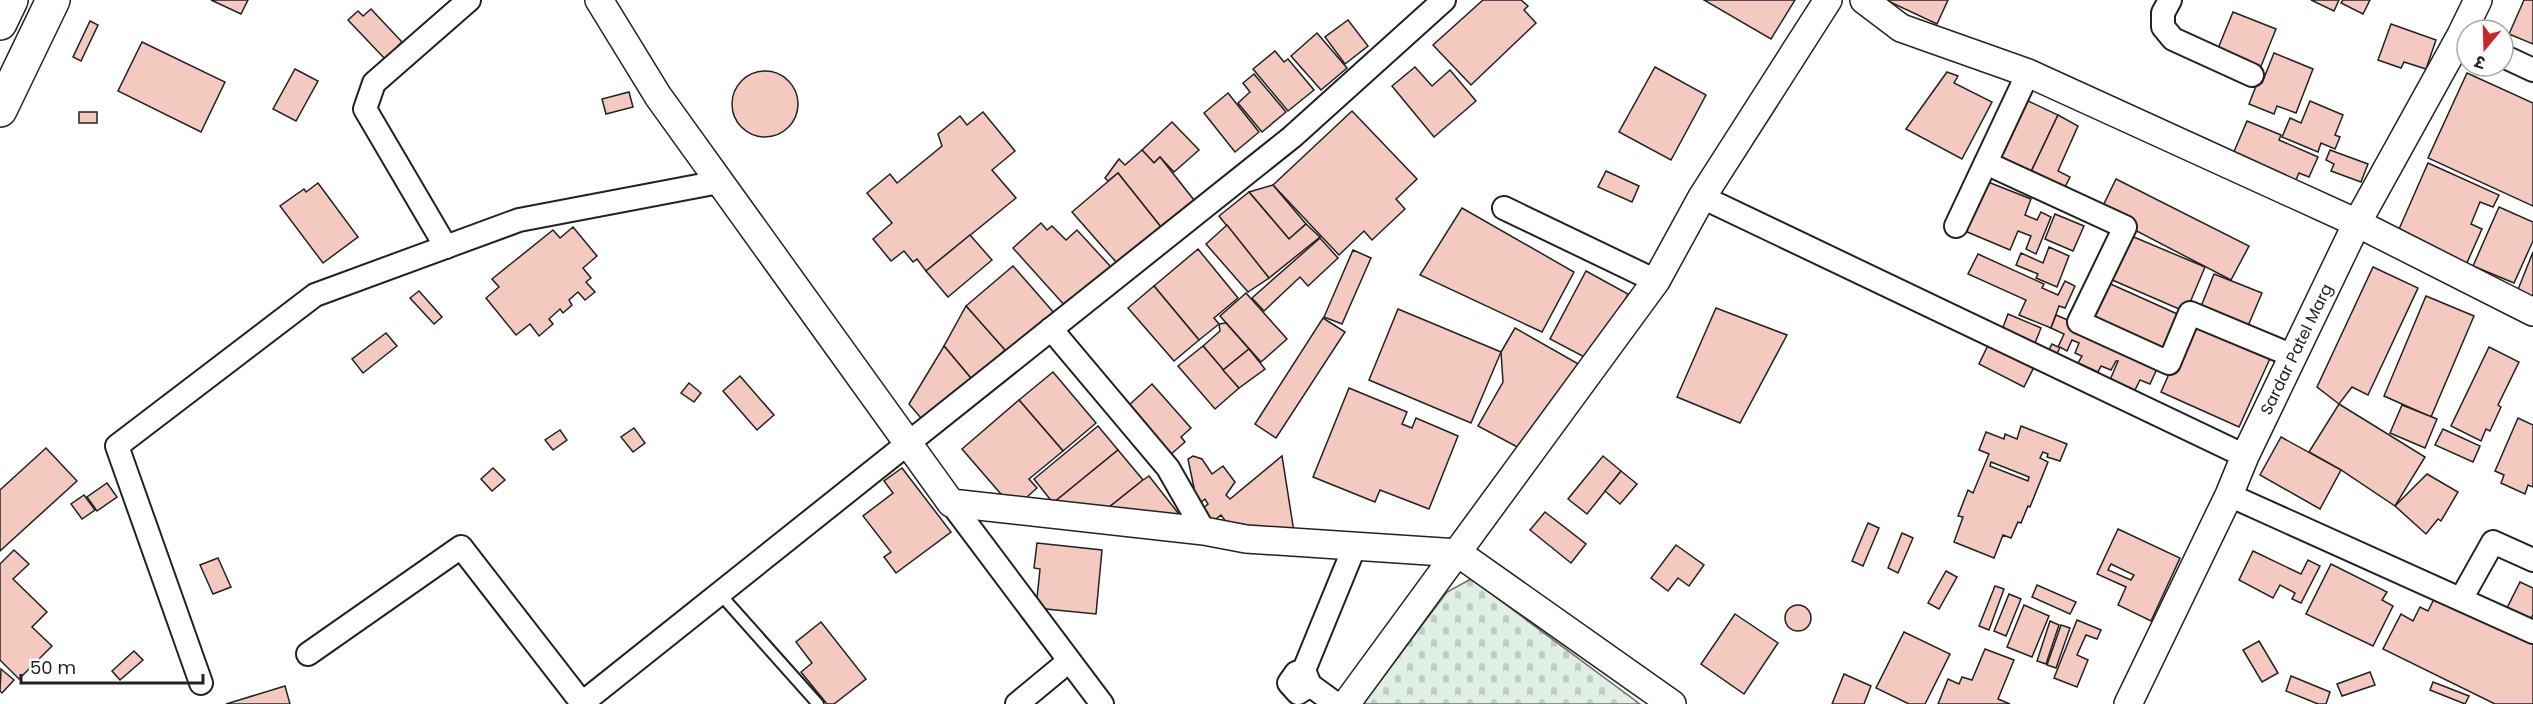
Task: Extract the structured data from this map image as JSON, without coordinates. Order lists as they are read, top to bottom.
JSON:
{
  "streets": {
    "street": ["Sardar Patel Marg"]
  },
  "scale_bar": "50 m",
  "north": "bottom"
}
